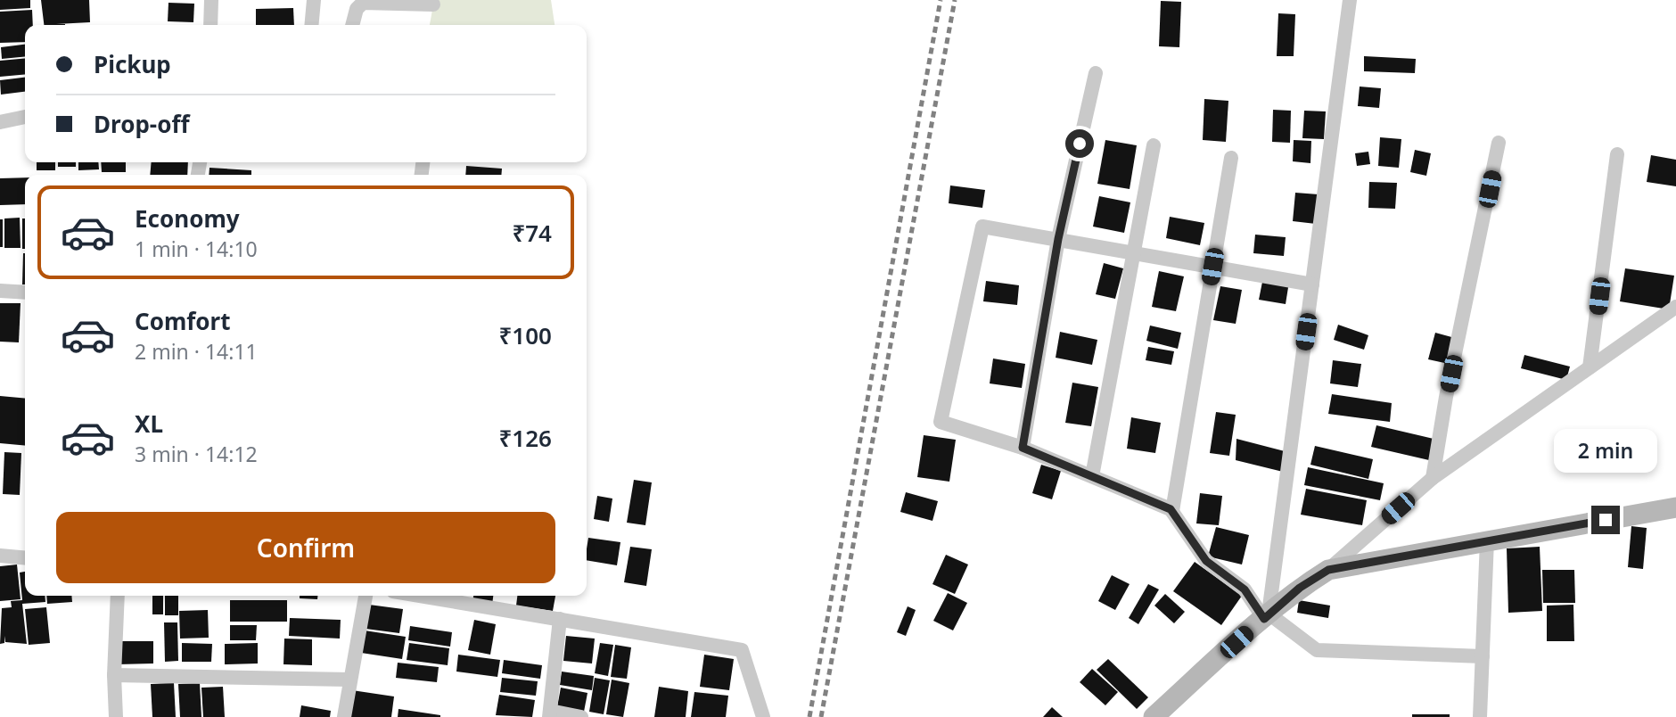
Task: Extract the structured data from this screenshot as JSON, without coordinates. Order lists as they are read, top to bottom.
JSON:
{
  "page": {
    "banner": ["Pickup", "Drop-off"],
    "list": [
      {
        "name": "Economy",
        "note": "1 min · 14:10",
        "value": "₹74"
      },
      {
        "name": "Comfort",
        "note": "2 min · 14:11",
        "value": "₹100"
      },
      {
        "name": "XL",
        "note": "3 min · 14:12",
        "value": "₹126"
      }
    ],
    "bubble": "2 min",
    "buttons": "Confirm"
  }
}
